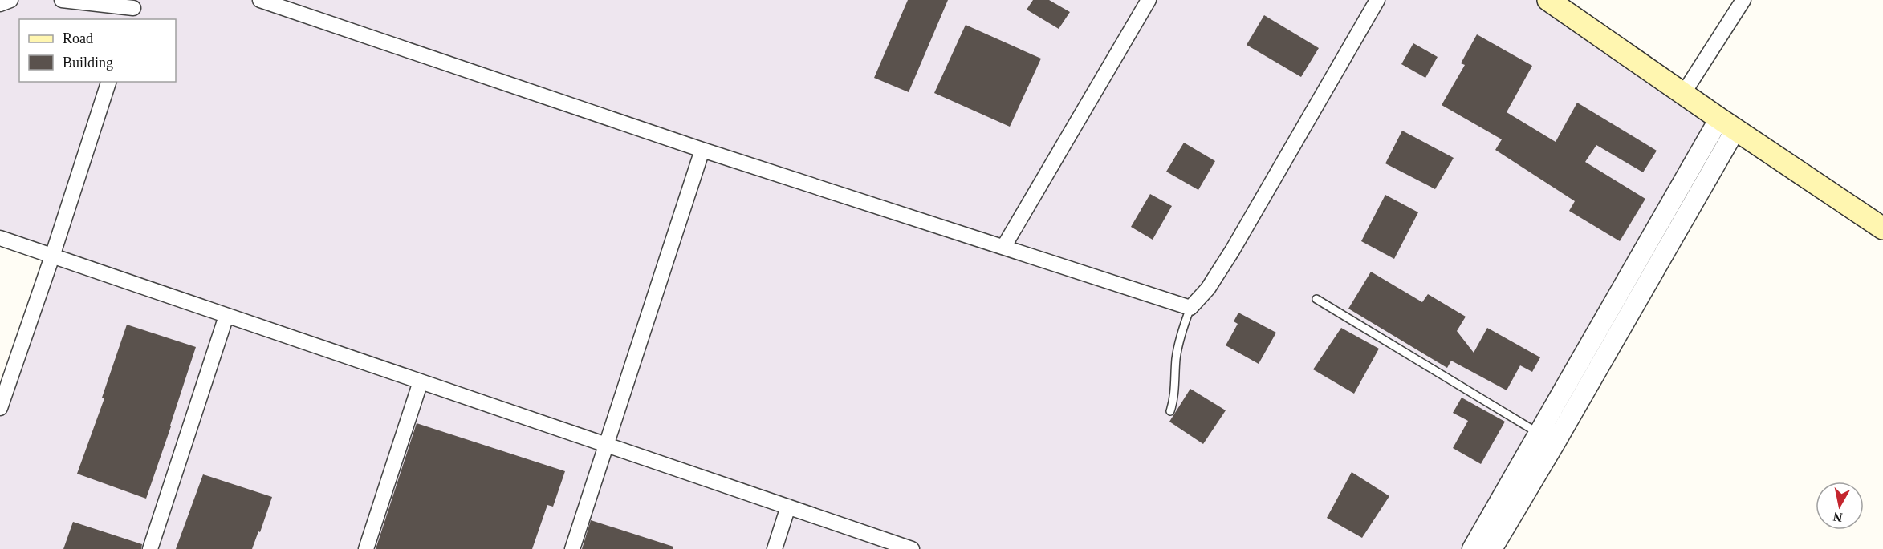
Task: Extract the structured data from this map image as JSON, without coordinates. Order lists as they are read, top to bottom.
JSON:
{
  "legend": ["Road", "Building"],
  "north": "bottom"
}
